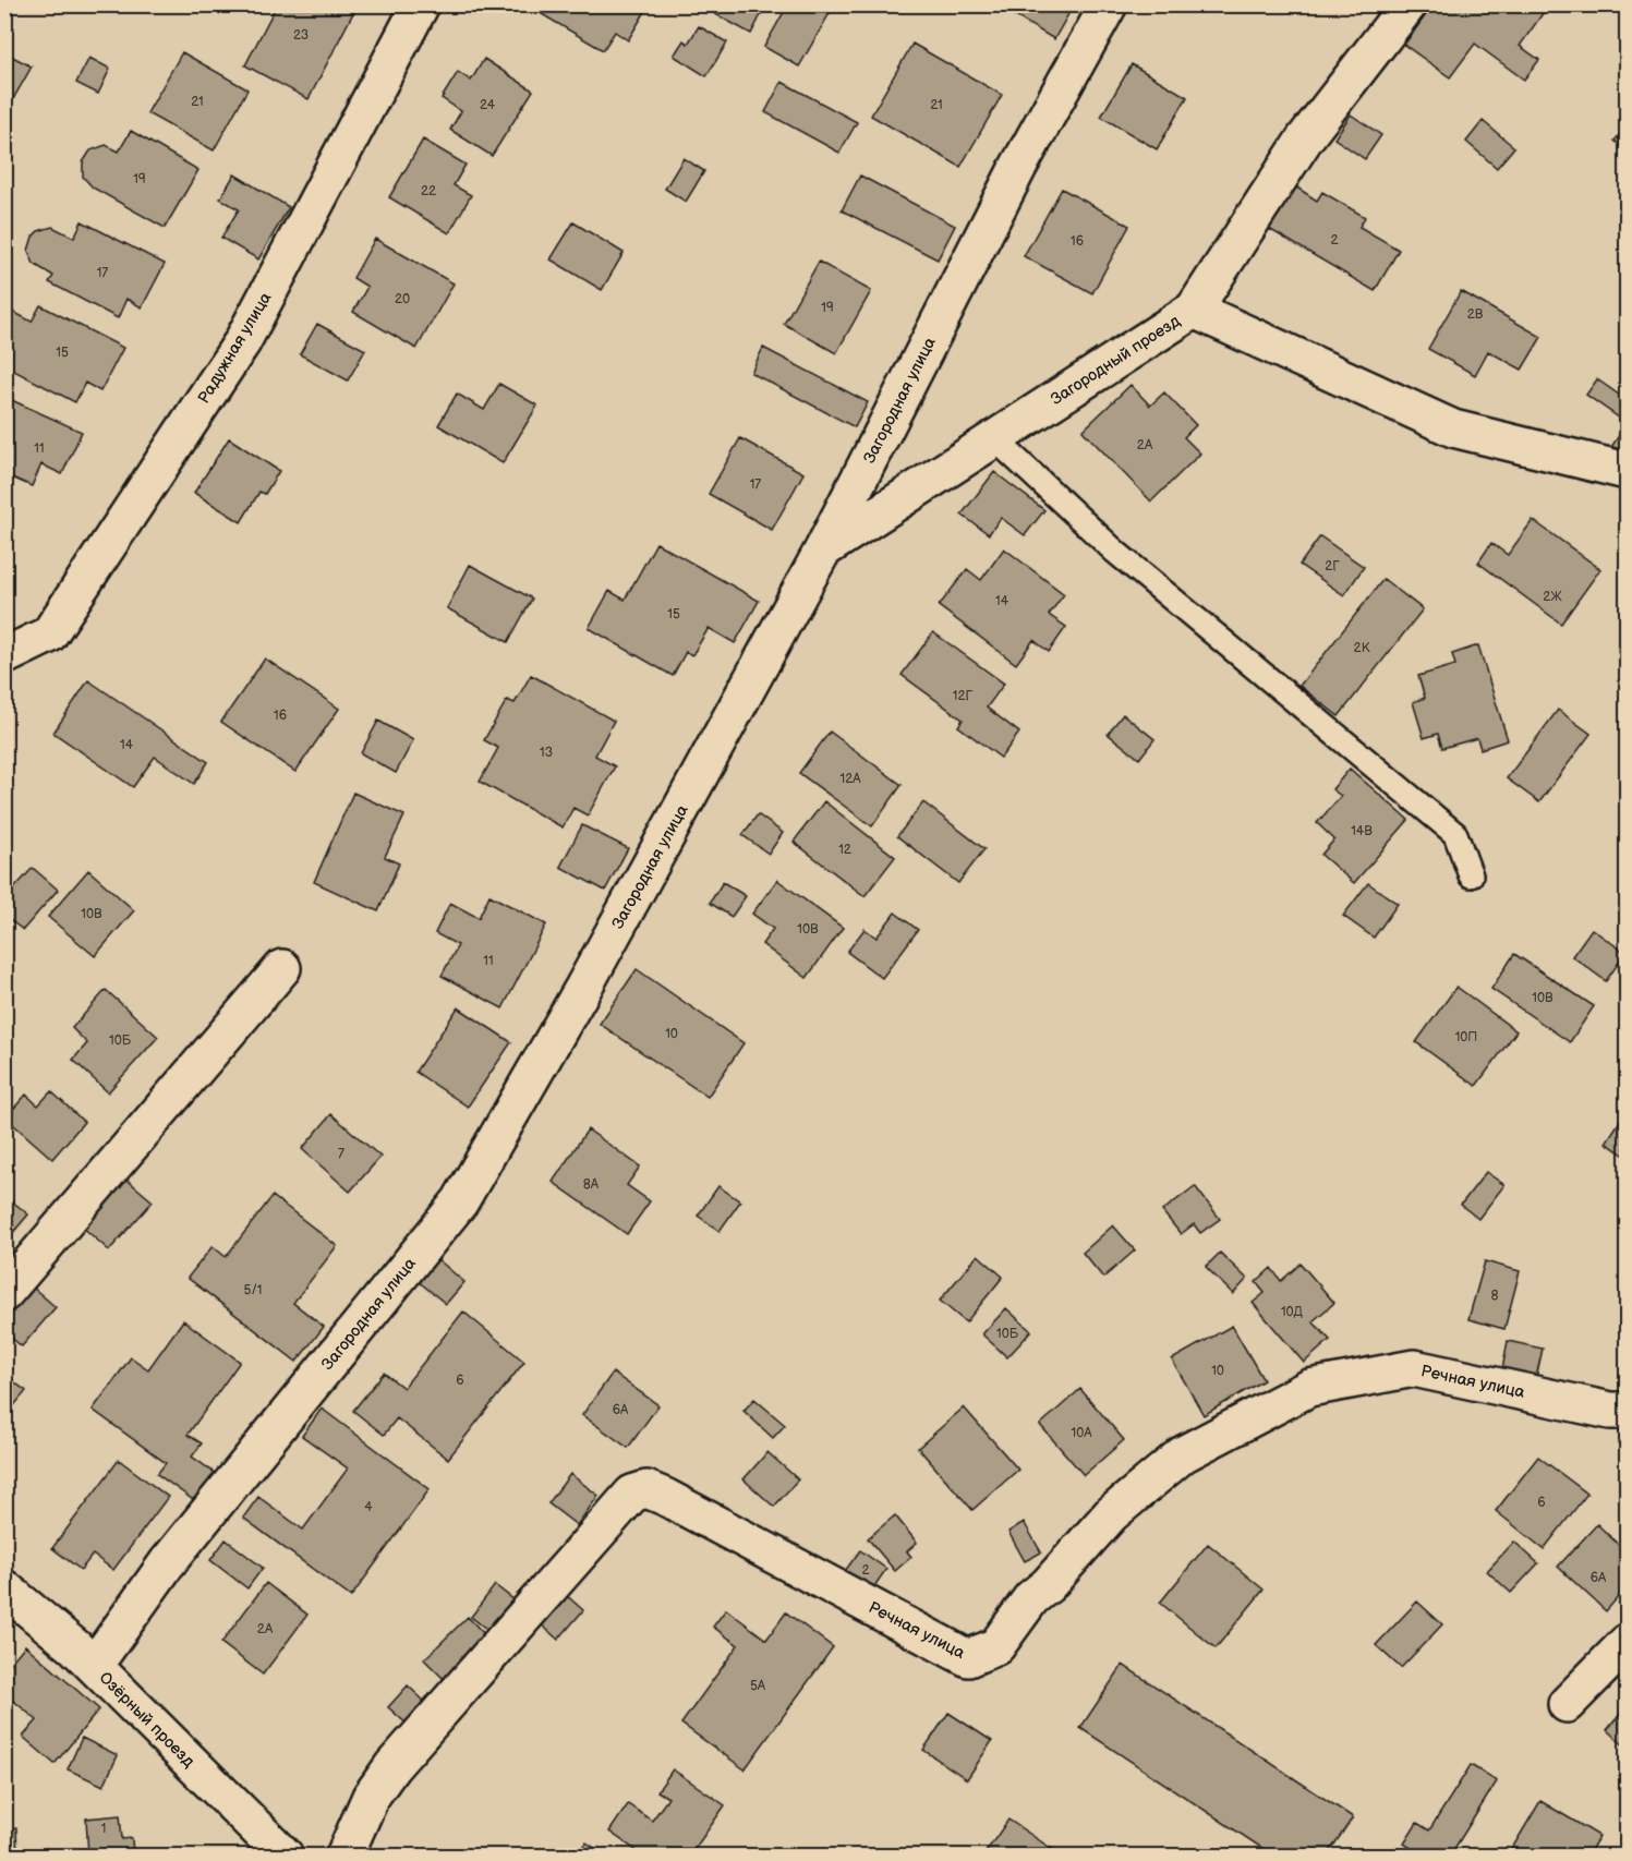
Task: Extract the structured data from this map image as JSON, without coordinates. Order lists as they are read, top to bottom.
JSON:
{
  "streets": {
    "street": [
      "Радужная улица",
      "Загородный проезд",
      "Загородная улица",
      "Речная улица",
      "Озёрный проезд"
    ]
  },
  "crossings": [
    ["Загородный проезд", "Загородная улица"],
    ["Загородная улица", "Озёрный проезд"]
  ],
  "house_numbers": [
    "23",
    "21",
    "24",
    "21",
    "19",
    "22",
    "2",
    "16",
    "17",
    "20",
    "19",
    "2В",
    "15",
    "2А",
    "11",
    "17",
    "2Г",
    "2Ж",
    "14",
    "15",
    "2К",
    "12Г",
    "16",
    "14",
    "13",
    "12А",
    "14В",
    "12",
    "10В",
    "10В",
    "11",
    "10В",
    "10",
    "10П",
    "10Б",
    "7",
    "8А",
    "5/1",
    "8",
    "10Д",
    "10Б",
    "10",
    "6",
    "6А",
    "10А",
    "6",
    "4",
    "2",
    "6А",
    "2А",
    "5А",
    "1"
  ]
}
